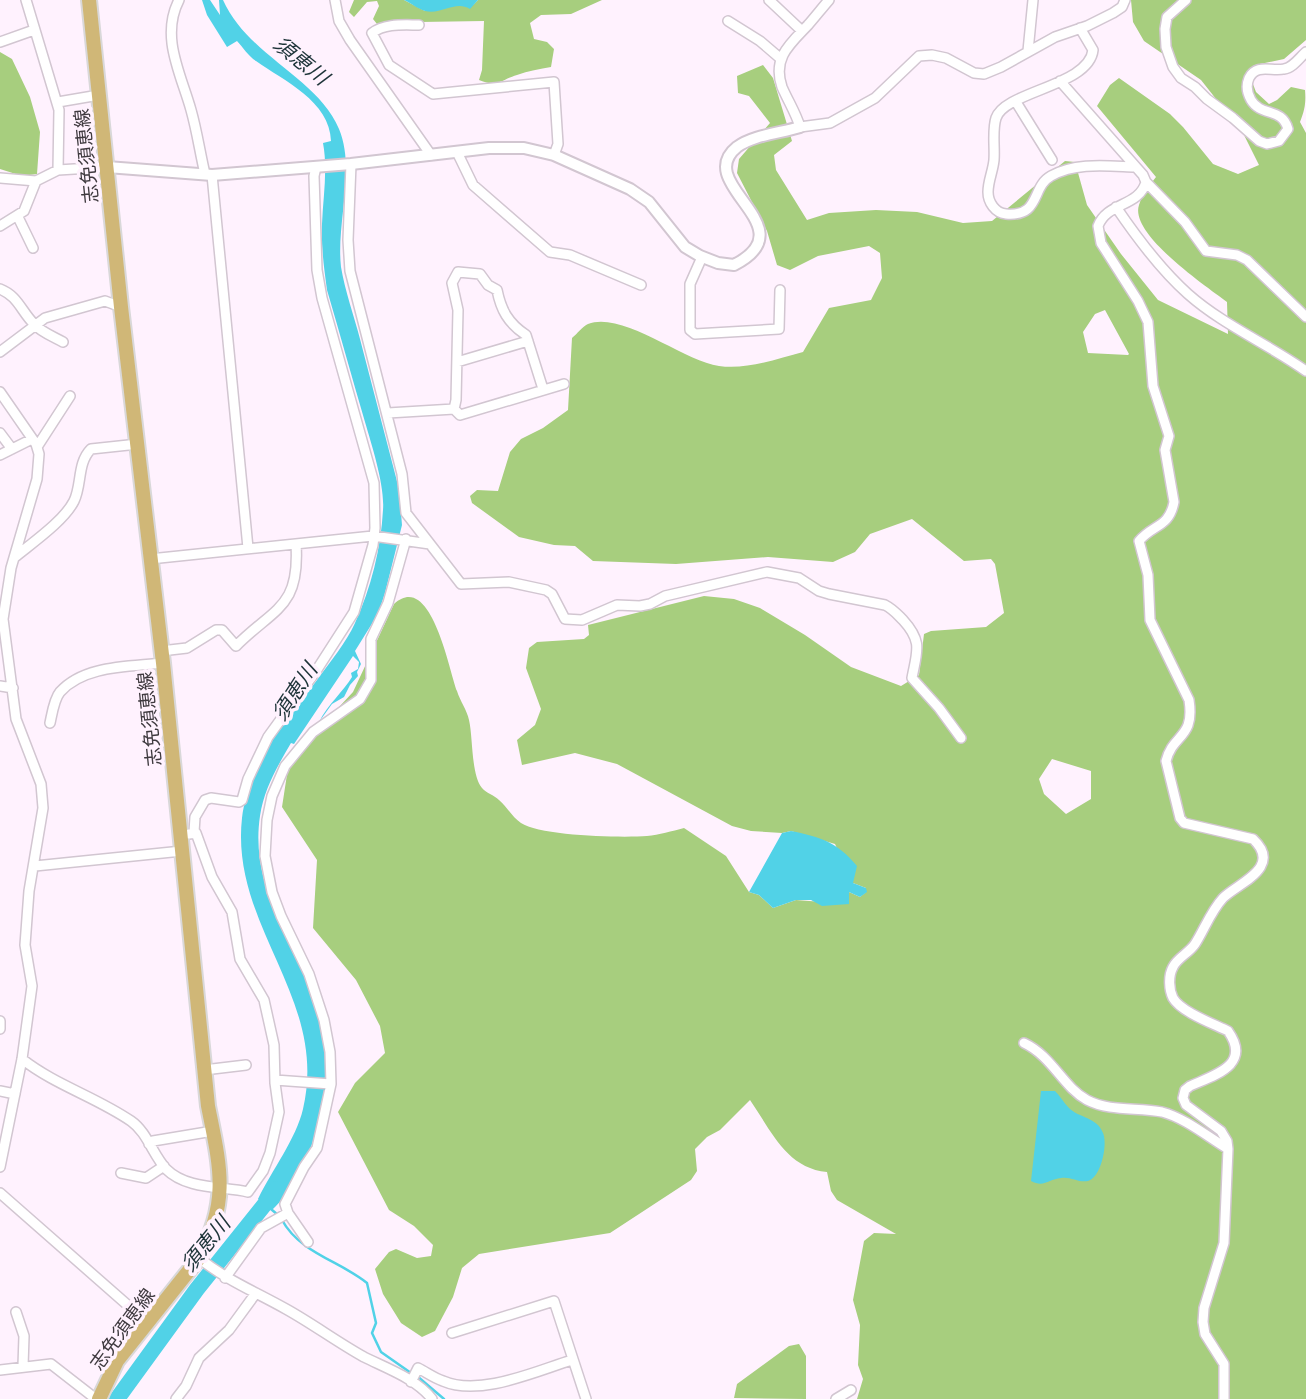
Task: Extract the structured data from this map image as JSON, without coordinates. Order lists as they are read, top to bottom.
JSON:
{
  "streets": {
    "main road": ["志免須恵線"]
  },
  "water": ["須恵川"]
}
